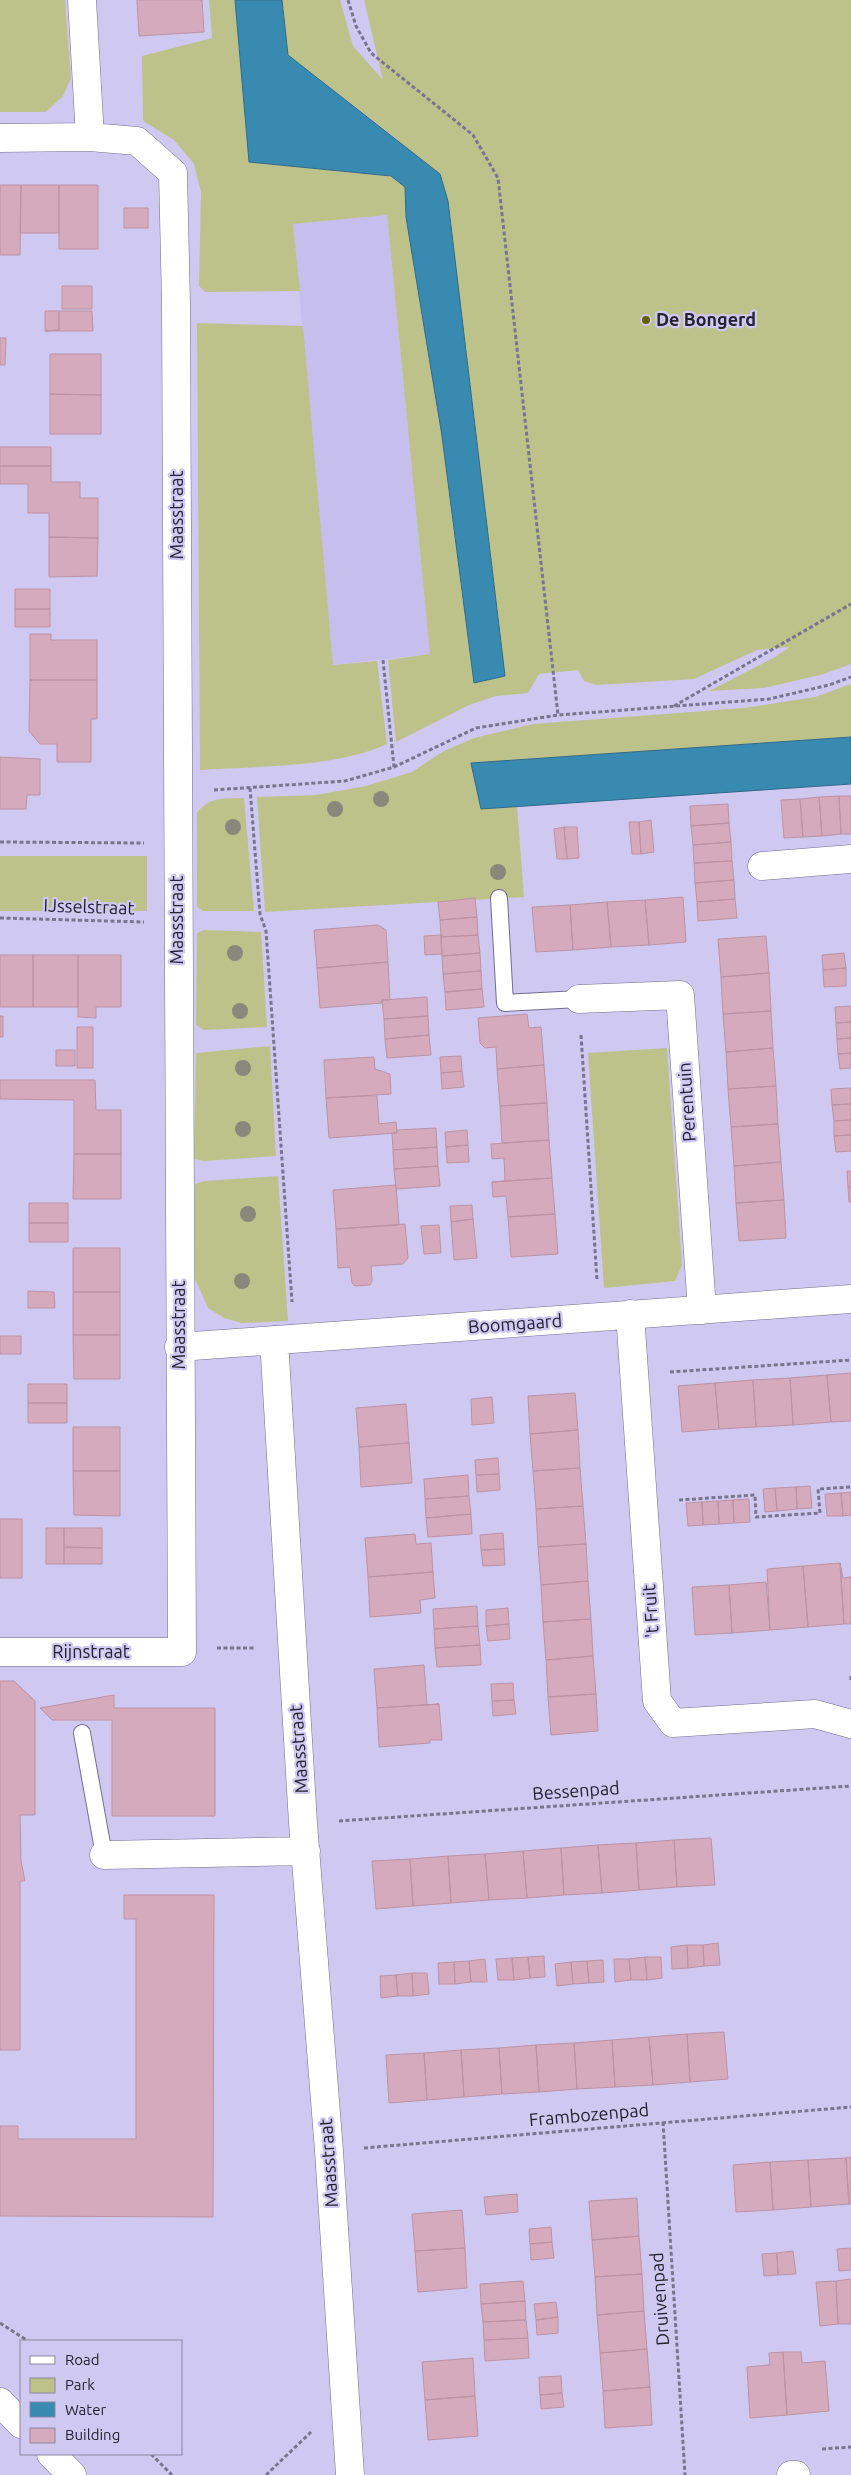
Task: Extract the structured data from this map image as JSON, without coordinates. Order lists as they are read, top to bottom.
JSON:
{
  "streets": {
    "street": [
      "Maasstraat",
      "Perentuin",
      "Boomgaard",
      "'t Fruit",
      "Rijnstraat"
    ],
    "path": [
      "IJsselstraat",
      "Bessenpad",
      "Frambozenpad",
      "Druivenpad"
    ]
  },
  "crossings": [
    ["Maasstraat", "IJsselstraat"],
    ["Maasstraat", "Boomgaard"],
    ["Maasstraat", "Rijnstraat"],
    ["Maasstraat", "Bessenpad"],
    ["Maasstraat", "Frambozenpad"],
    ["Perentuin", "Boomgaard"],
    ["Boomgaard", "'t Fruit"],
    ["Frambozenpad", "Druivenpad"]
  ],
  "places": ["De Bongerd"],
  "legend": [
    "Road",
    "Park",
    "Water",
    "Building"
  ]
}
